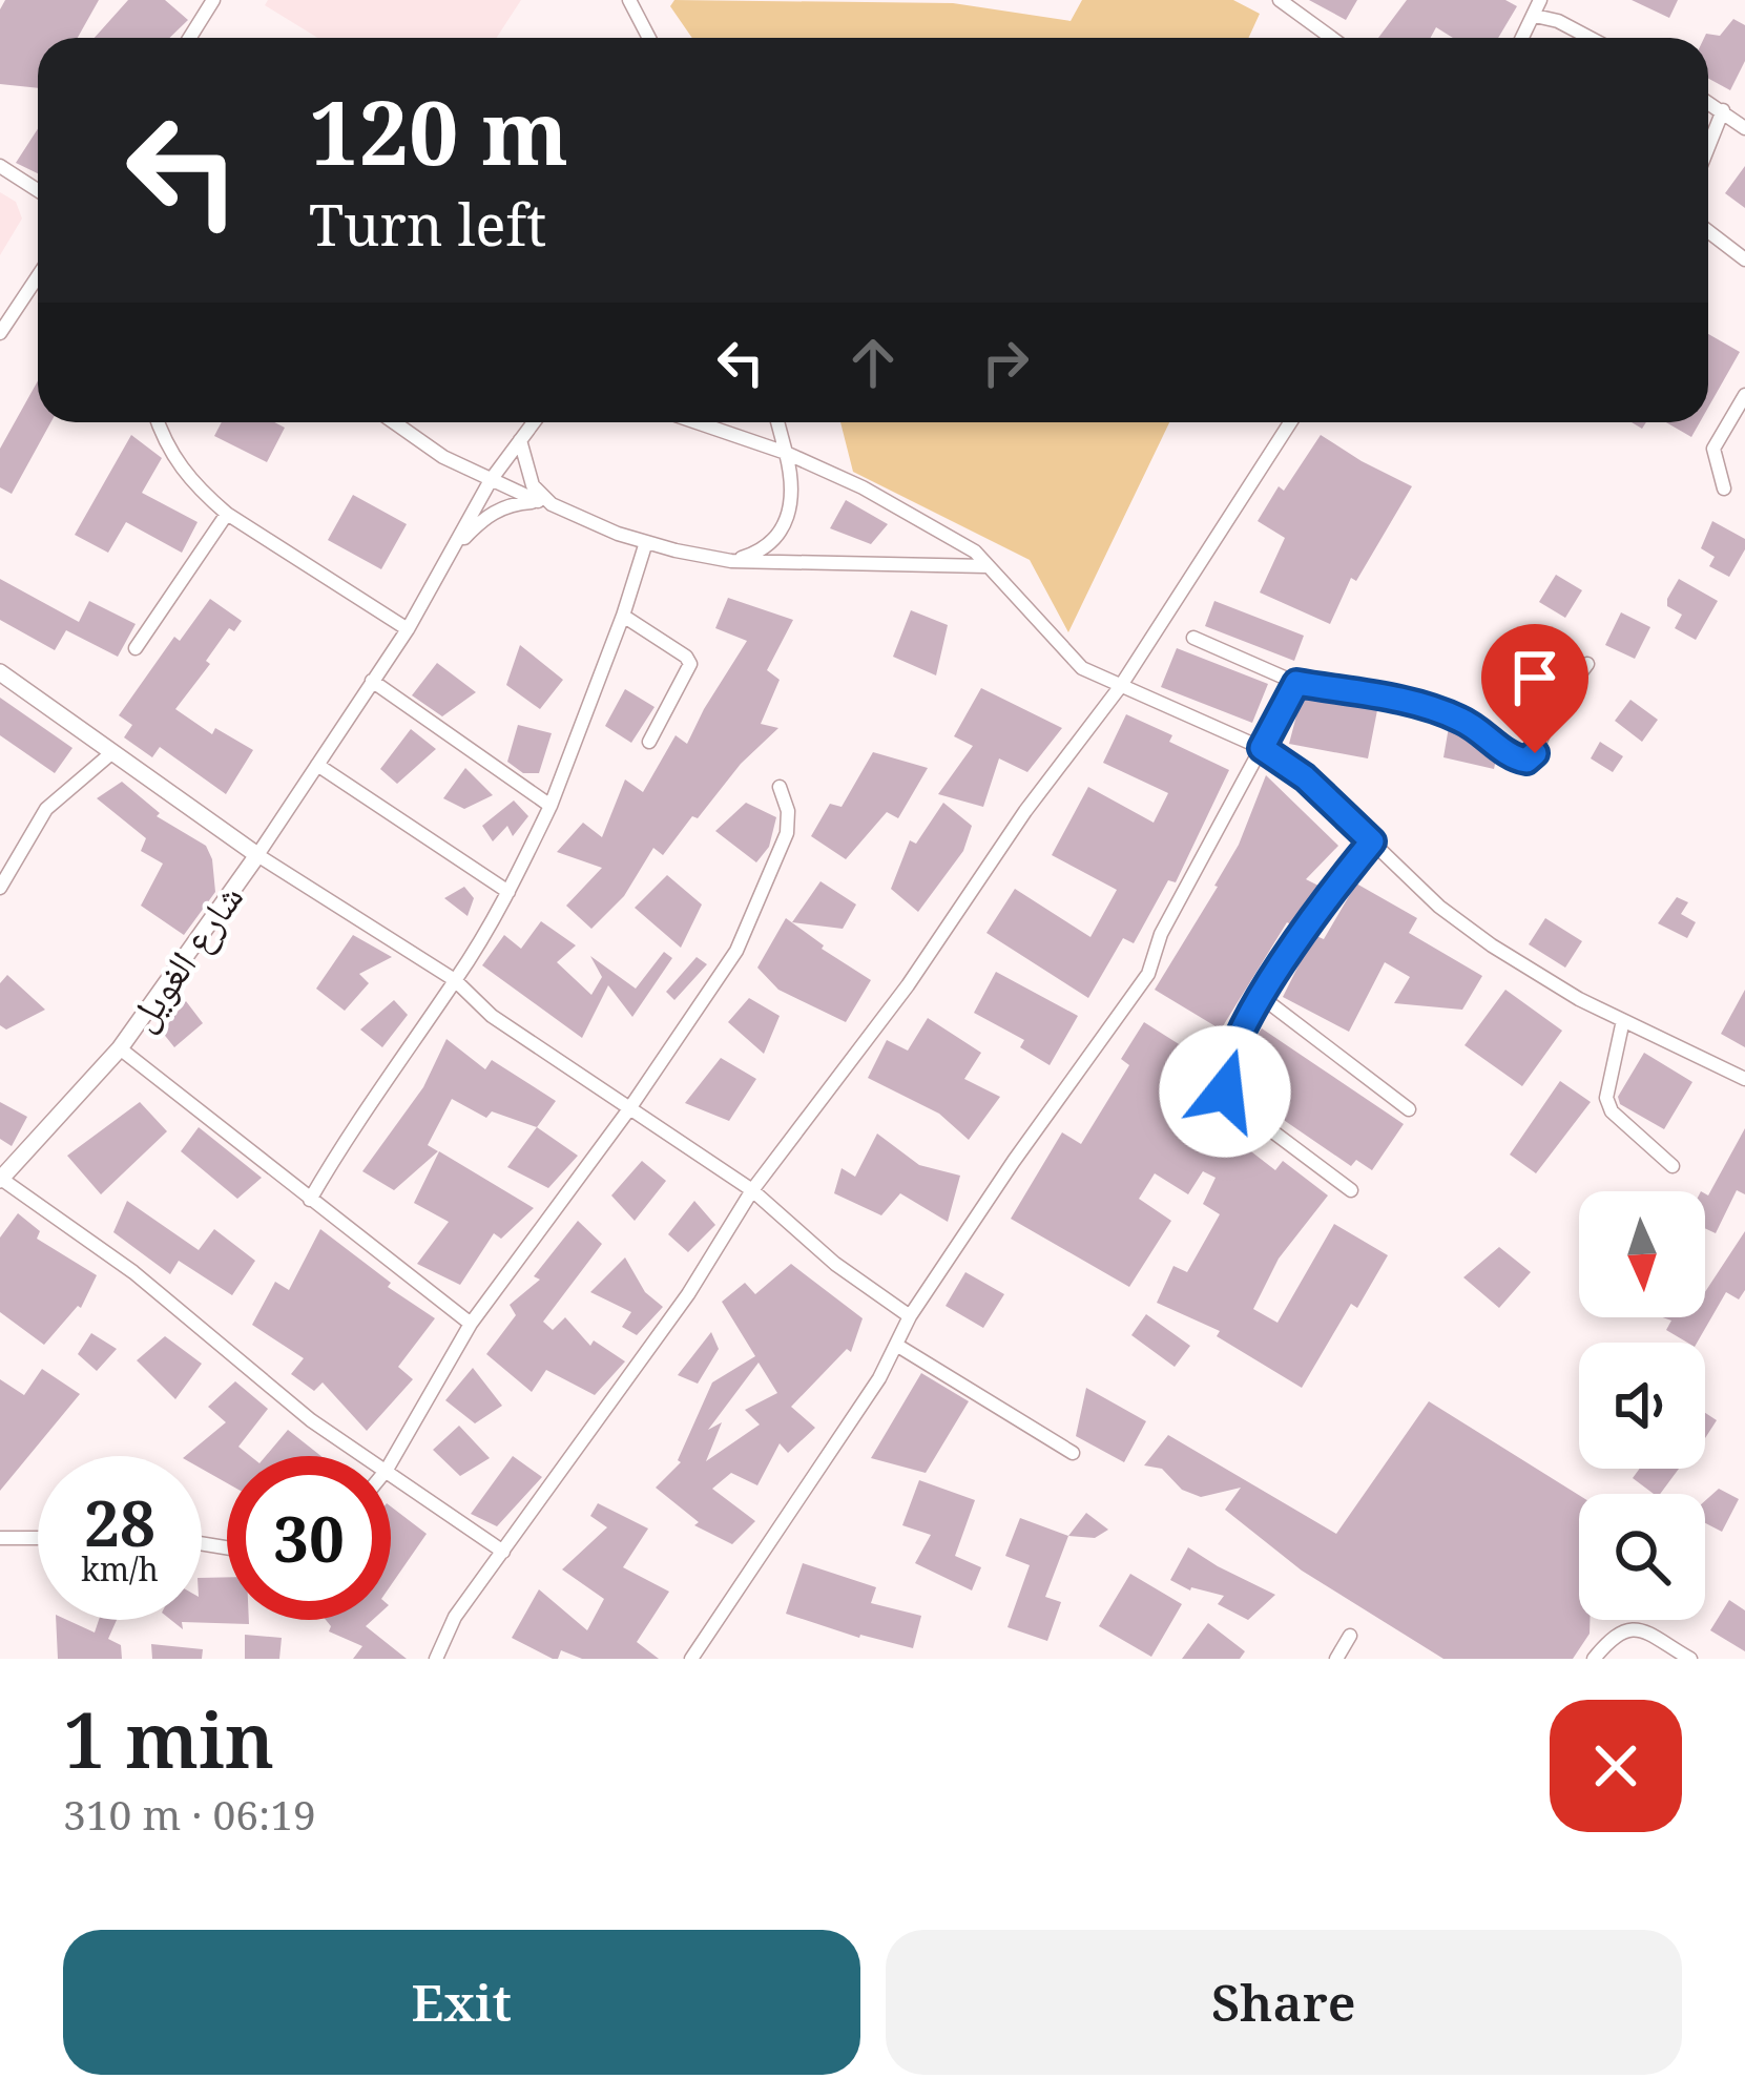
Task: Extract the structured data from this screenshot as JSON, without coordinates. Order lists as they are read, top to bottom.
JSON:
{
  "streets": {
    "street": ["شارع الغويل"]
  },
  "north": "bottom",
  "page": {
    "turn": ["120 m", "Turn left"],
    "speed": "28 km/h",
    "limit": "30",
    "heading": ["1 min", "310 m · 06:19"],
    "buttons": ["Exit", "Share"]
  }
}
